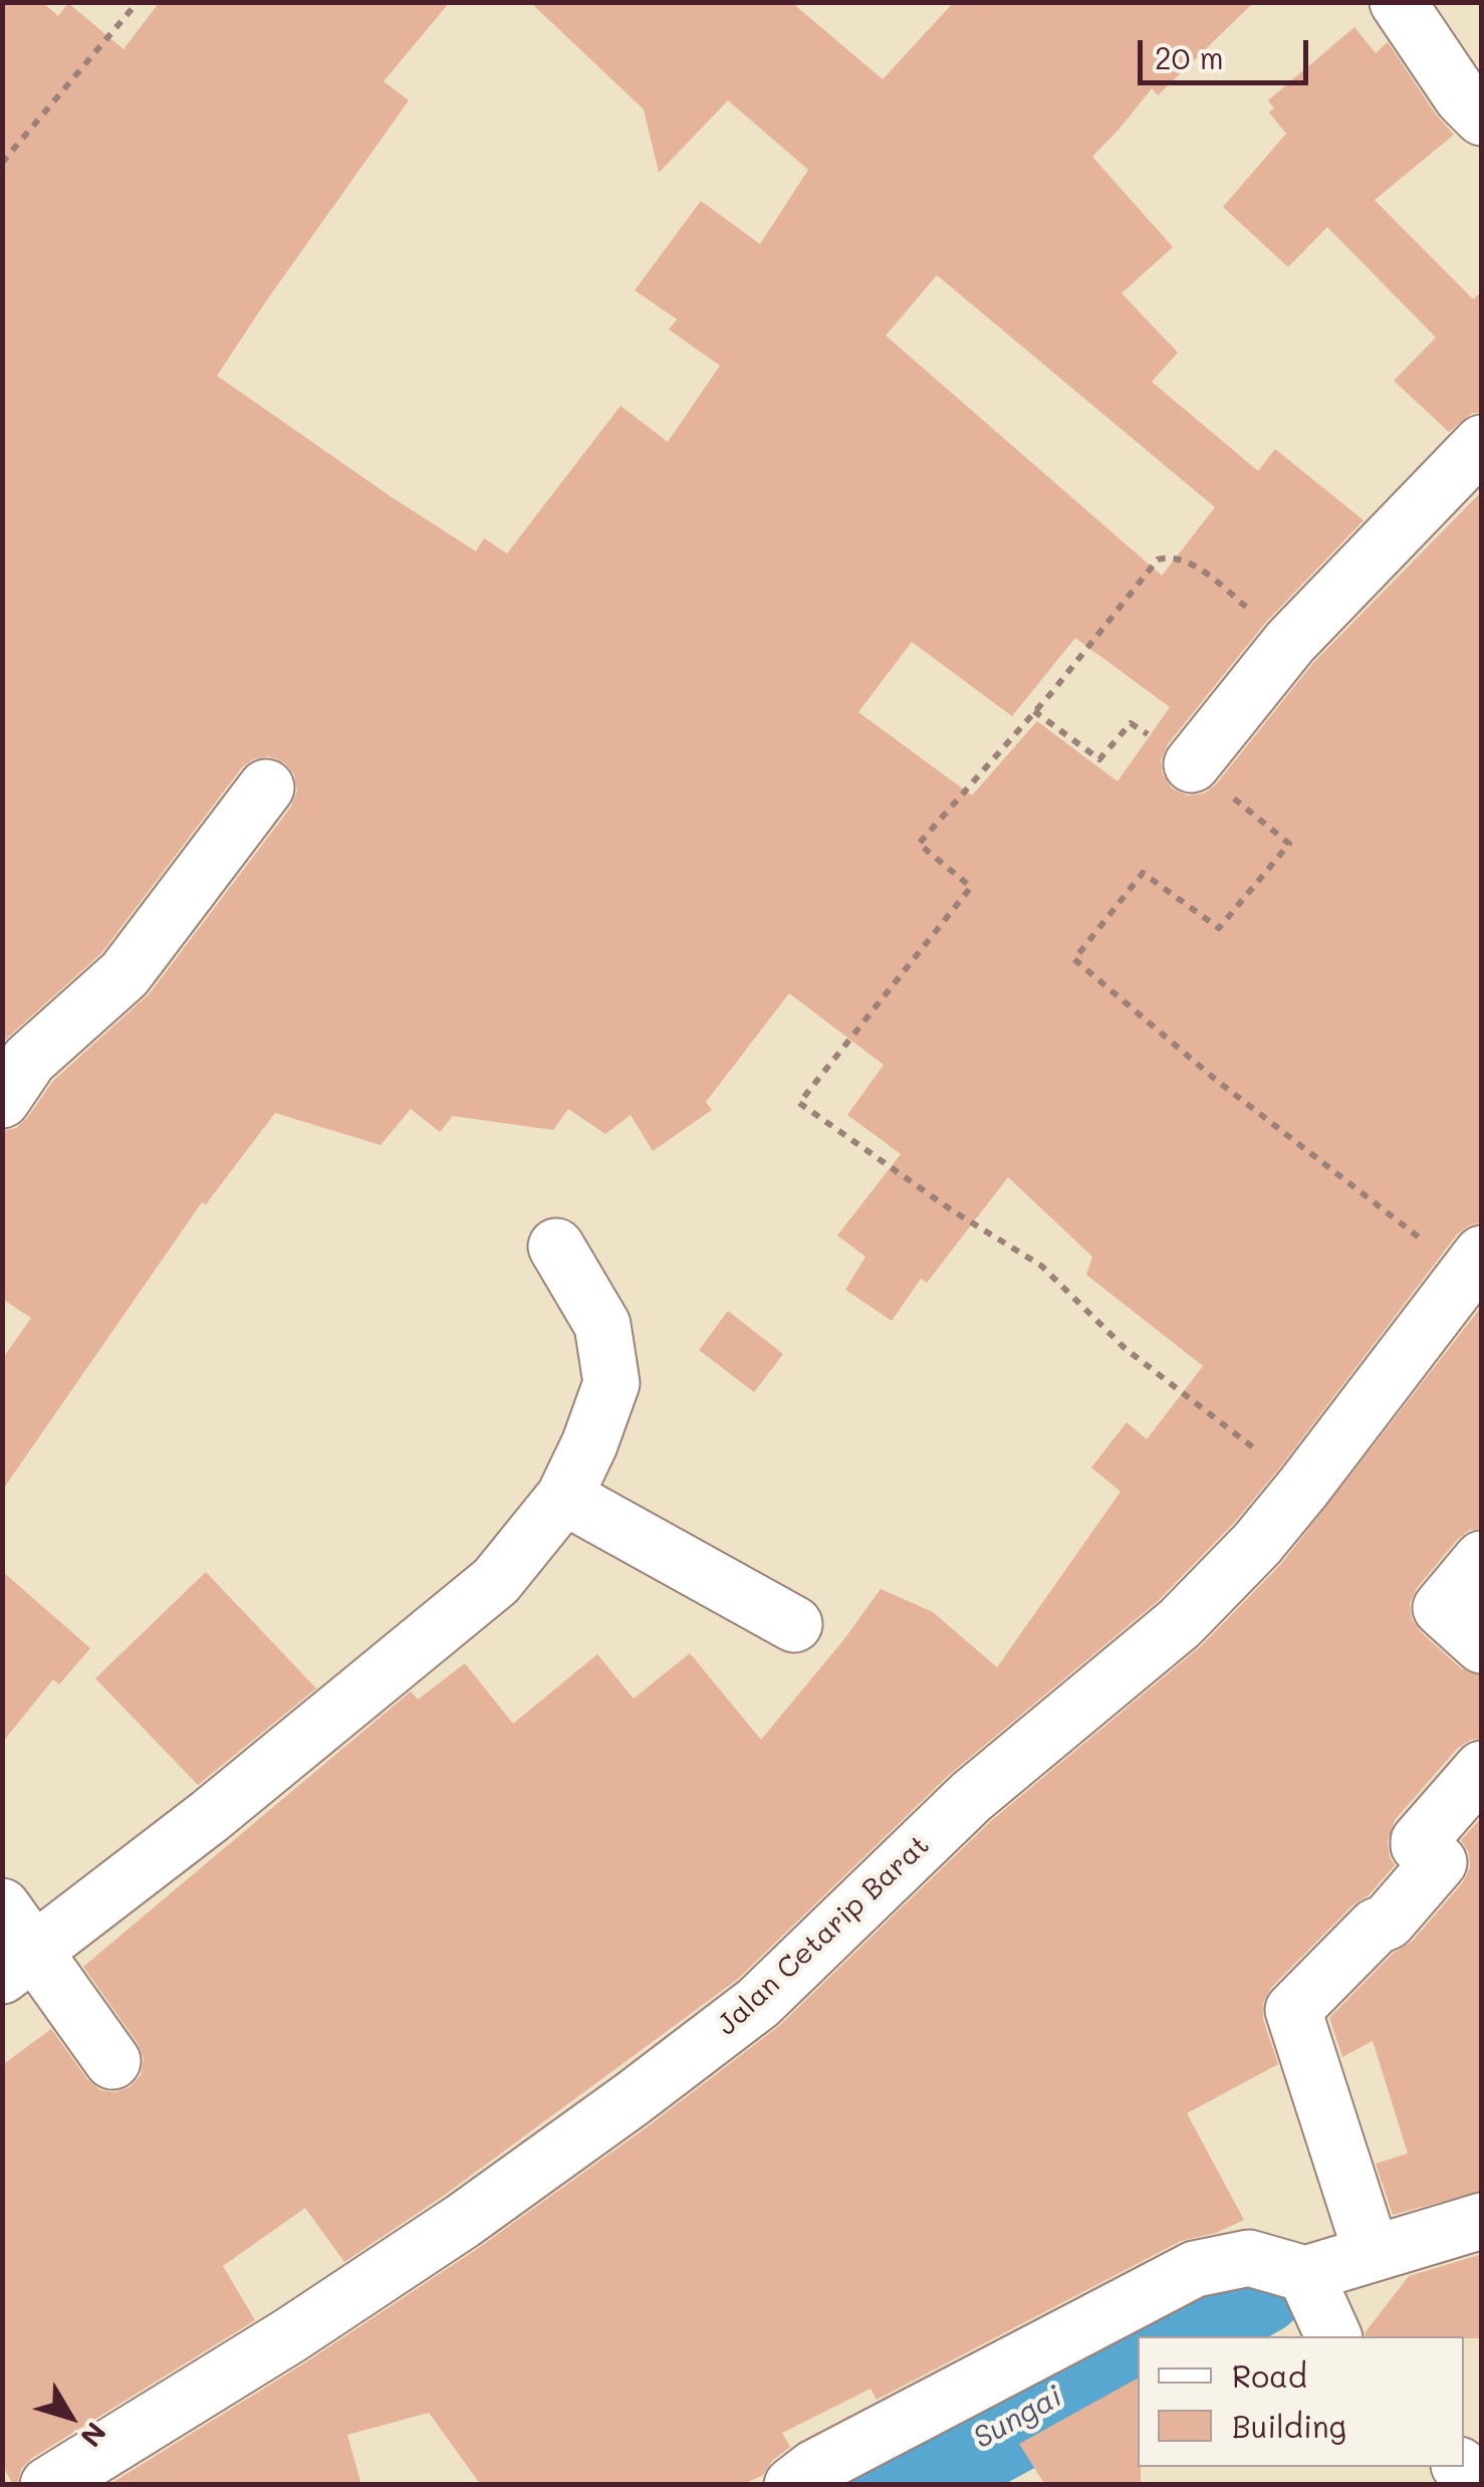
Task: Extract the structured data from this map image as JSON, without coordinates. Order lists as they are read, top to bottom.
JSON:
{
  "streets": {
    "street": ["Jalan Cetarip Barat"]
  },
  "water": ["Sungai"],
  "legend": ["Road", "Building"],
  "scale_bar": "20 m",
  "north": "bottom right"
}
